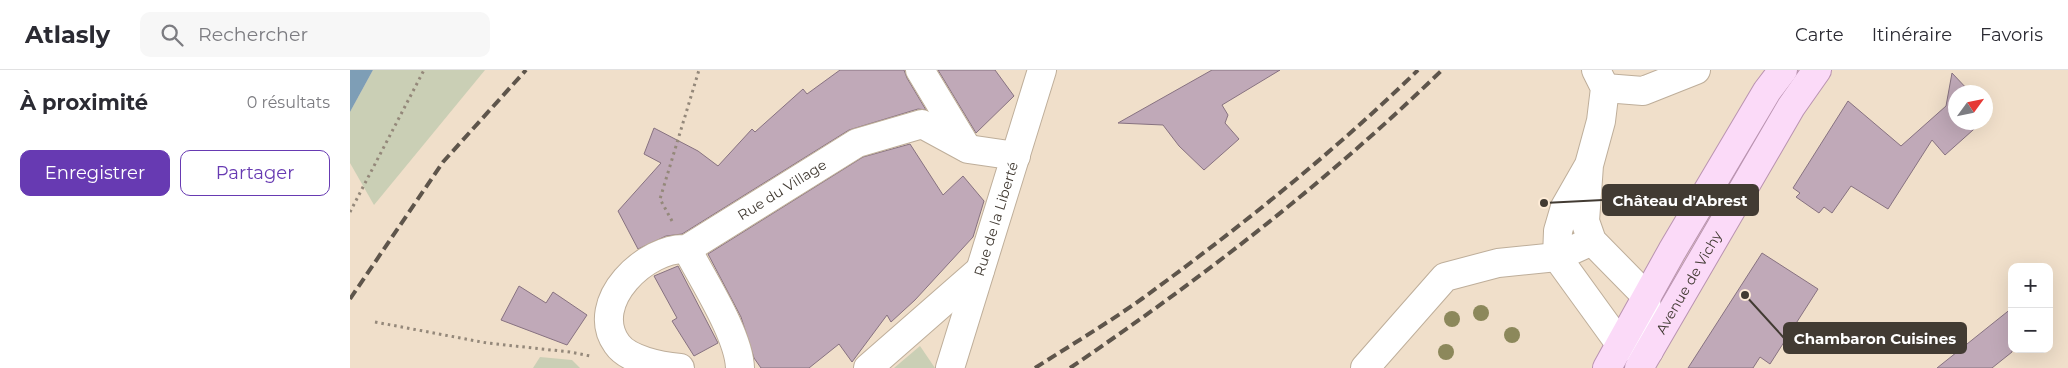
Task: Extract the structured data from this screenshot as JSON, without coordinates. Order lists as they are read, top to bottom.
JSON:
{
  "streets": {
    "main road": ["Avenue de Vichy"],
    "street": ["Rue du Village", "Rue de la Liberté"]
  },
  "crossings": [
    ["Rue du Village", "Rue de la Liberté"]
  ],
  "places": ["Château d'Abrest", "Chambaron Cuisines"],
  "north": "top right",
  "page": {
    "header": "Atlasly",
    "search": "Rechercher",
    "nav": ["Carte", "Itinéraire", "Favoris"],
    "heading": ["À proximité", "0 résultats"],
    "buttons": ["Enregistrer", "Partager"],
    "map_buttons": ["+", "−"]
  }
}
